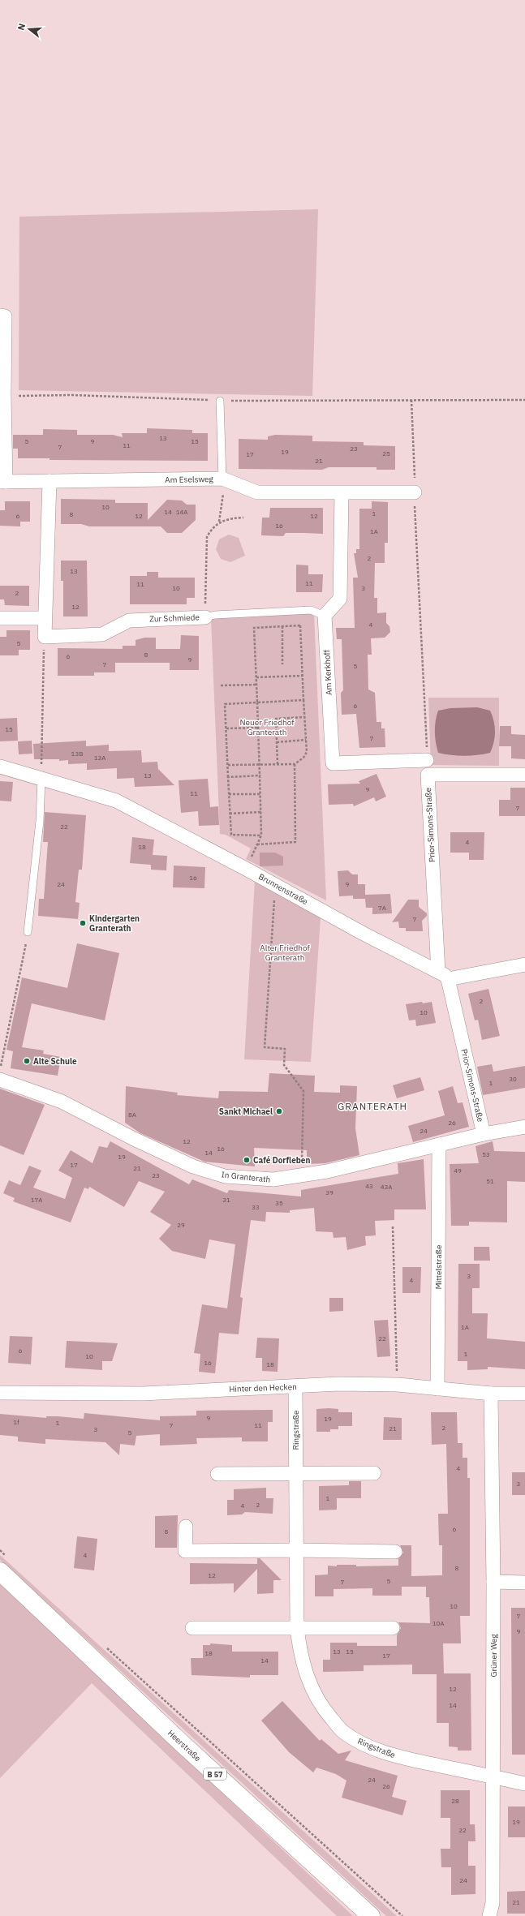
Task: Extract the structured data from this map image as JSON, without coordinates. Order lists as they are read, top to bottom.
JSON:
{
  "streets": {
    "main road": ["Heerstraße", "B 57"],
    "street": [
      "Am Eselsweg",
      "Zur Schmiede",
      "Am Kerkhoff",
      "Prior-Simons-Straße",
      "Brunnenstraße",
      "In Granterath",
      "Mittelstraße",
      "Hinter den Hecken",
      "Ringstraße",
      "Grüner Weg"
    ]
  },
  "crossings": [
    ["Zur Schmiede", "Am Kerkhoff"],
    ["Prior-Simons-Straße", "Brunnenstraße"],
    ["Prior-Simons-Straße", "In Granterath"],
    ["In Granterath", "Mittelstraße"],
    ["Mittelstraße", "Hinter den Hecken"],
    ["Hinter den Hecken", "Ringstraße"],
    ["Hinter den Hecken", "Grüner Weg"],
    ["Ringstraße", "Grüner Weg"]
  ],
  "districts": ["GRANTERATH"],
  "parks": ["Neuer Friedhof Granterath", "Alter Friedhof Granterath"],
  "places": [
    "Kindergarten Granterath",
    "Alte Schule",
    "Sankt Michael",
    "Café Dorfleben"
  ],
  "house_numbers": [
    "13",
    "5",
    "9",
    "15",
    "11",
    "7",
    "23",
    "19",
    "25",
    "17",
    "21",
    "10",
    "14",
    "14A",
    "1",
    "8",
    "6",
    "12",
    "12",
    "16",
    "1A",
    "2",
    "13",
    "11",
    "11",
    "10",
    "3",
    "2",
    "12",
    "4",
    "5",
    "8",
    "6",
    "9",
    "7",
    "5",
    "6",
    "15",
    "7",
    "13B",
    "13A",
    "13",
    "9",
    "11",
    "7",
    "22",
    "4",
    "18",
    "16",
    "24",
    "9",
    "7A",
    "7",
    "2",
    "10",
    "30",
    "1",
    "8A",
    "26",
    "24",
    "12",
    "16",
    "14",
    "53",
    "19",
    "17",
    "21",
    "49",
    "23",
    "51",
    "43",
    "43A",
    "39",
    "17A",
    "31",
    "35",
    "33",
    "29",
    "3",
    "4",
    "1A",
    "22",
    "6",
    "1",
    "10",
    "16",
    "18",
    "9",
    "19",
    "1f",
    "1",
    "7",
    "11",
    "2",
    "21",
    "3",
    "5",
    "4",
    "3",
    "1",
    "2",
    "4",
    "6",
    "8",
    "4",
    "8",
    "12",
    "5",
    "7",
    "10",
    "7",
    "10A",
    "9",
    "13",
    "15",
    "18",
    "17",
    "14",
    "12",
    "14",
    "24",
    "26",
    "28",
    "19",
    "22",
    "24",
    "21"
  ],
  "north": "left"
}
